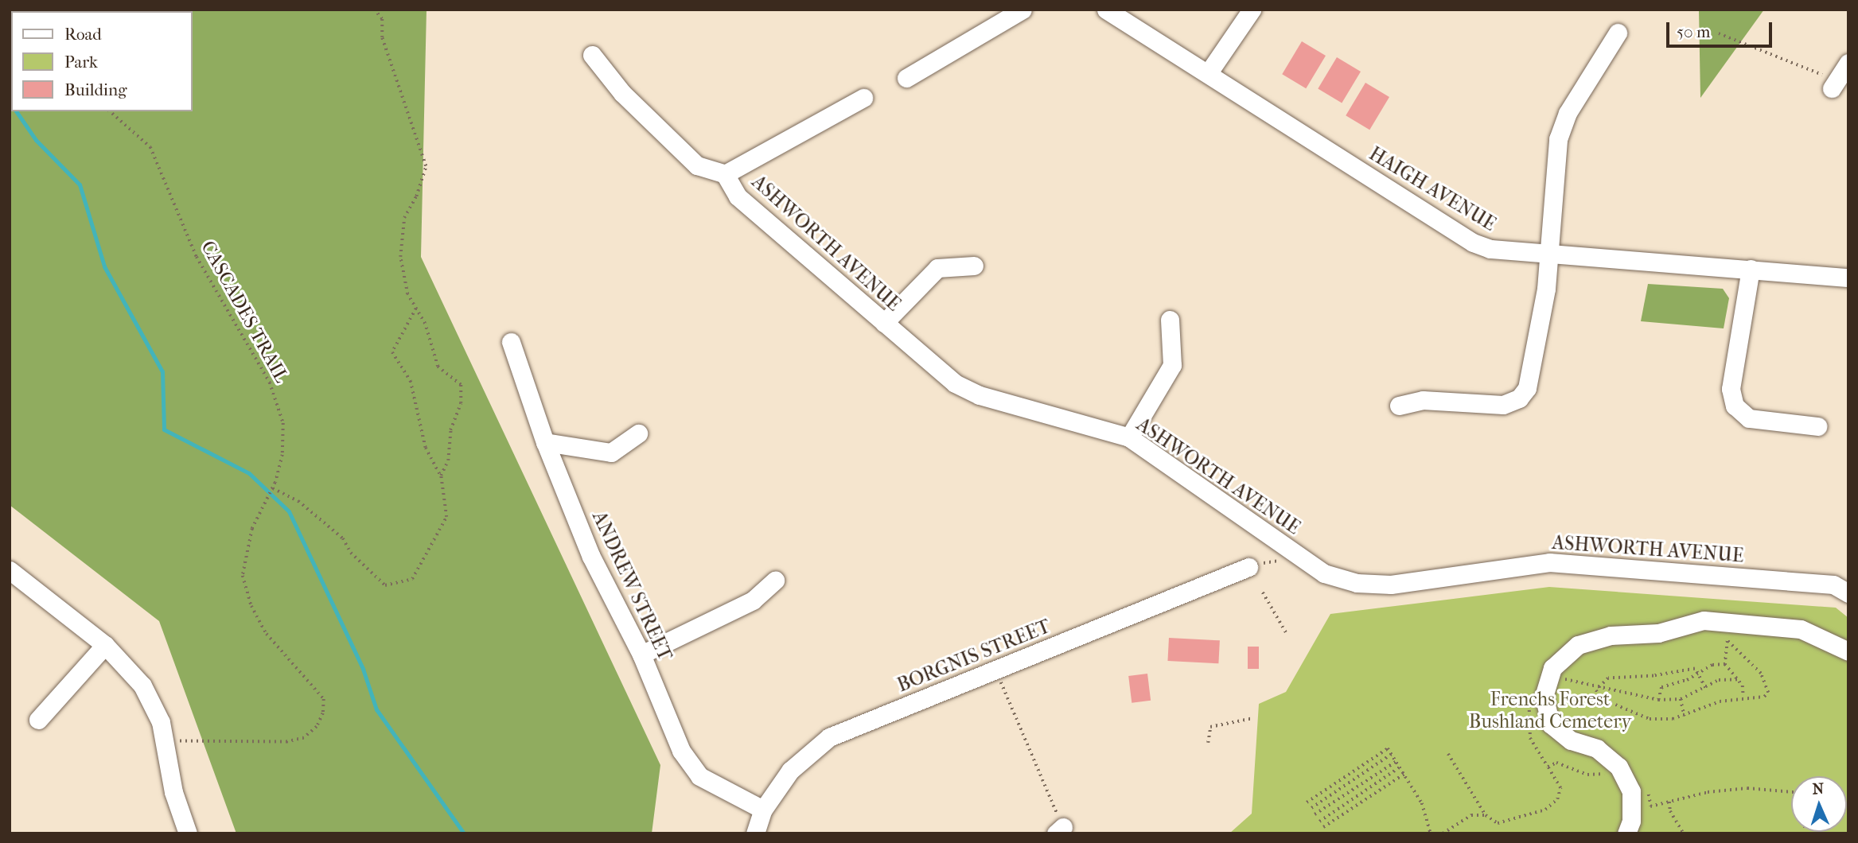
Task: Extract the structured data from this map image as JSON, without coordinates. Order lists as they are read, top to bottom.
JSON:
{
  "streets": {
    "street": [
      "HAIGH AVENUE",
      "ASHWORTH AVENUE",
      "ANDREW STREET",
      "BORGNIS STREET"
    ],
    "path": ["CASCADES TRAIL"]
  },
  "crossings": [
    ["ANDREW STREET", "BORGNIS STREET"]
  ],
  "parks": ["Frenchs Forest Bushland Cemetery"],
  "legend": ["Road", "Park", "Building"],
  "scale_bar": "50 m",
  "north": "top"
}
